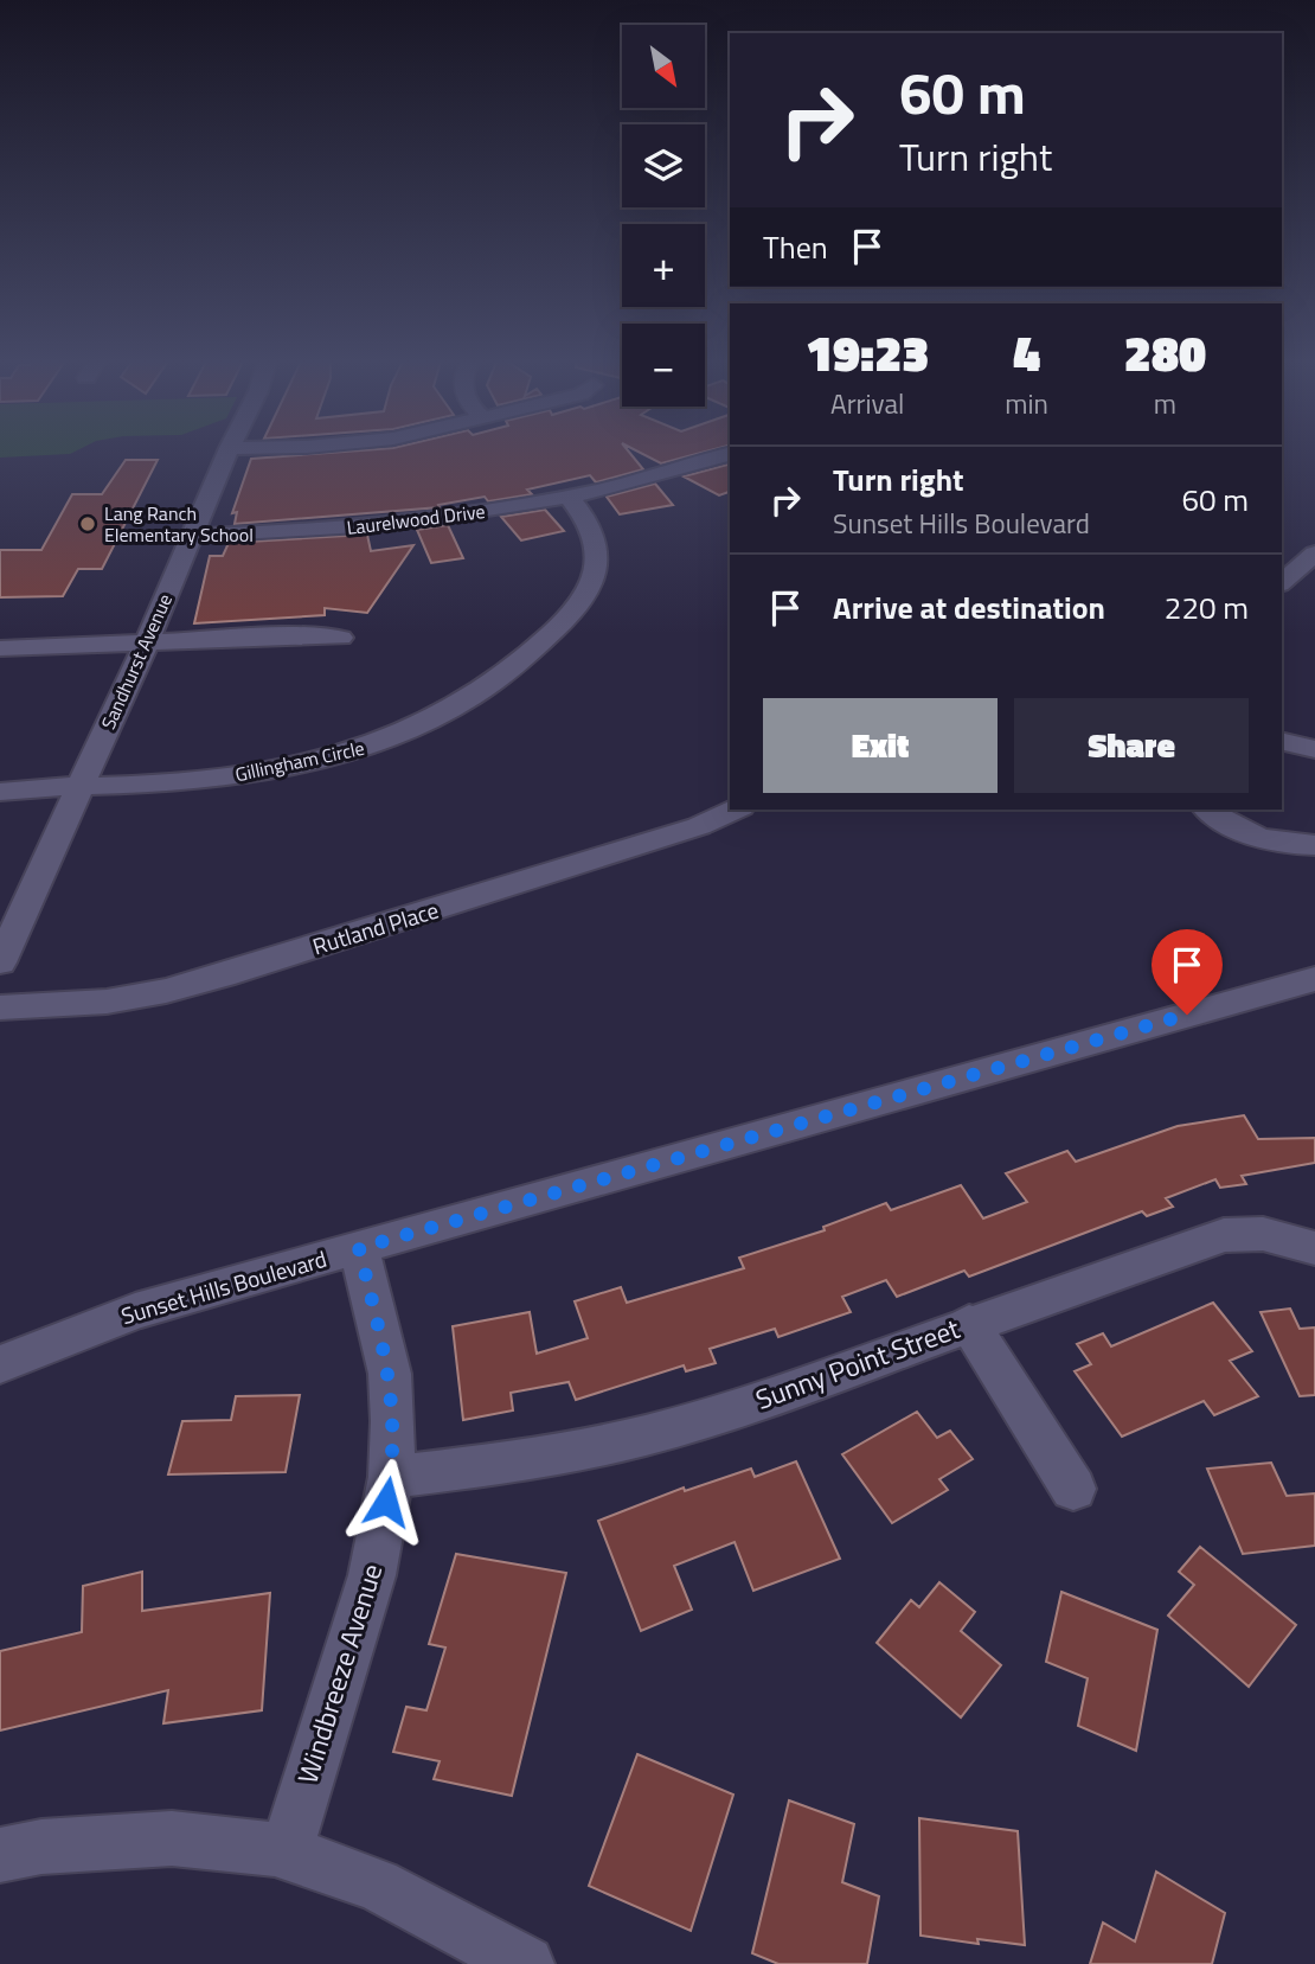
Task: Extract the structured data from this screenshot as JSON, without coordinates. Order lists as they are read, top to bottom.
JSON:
{
  "streets": {
    "street": [
      "Laurelwood Drive",
      "Sandhurst Avenue",
      "Gillingham Circle",
      "Rutland Place",
      "Sunset Hills Boulevard",
      "Sunny Point Street",
      "Windbreeze Avenue"
    ]
  },
  "crossings": [
    ["Laurelwood Drive", "Sandhurst Avenue"],
    ["Laurelwood Drive", "Gillingham Circle"],
    ["Sandhurst Avenue", "Gillingham Circle"],
    ["Sunset Hills Boulevard", "Windbreeze Avenue"],
    ["Sunny Point Street", "Windbreeze Avenue"]
  ],
  "places": ["Lang Ranch Elementary School"],
  "north": "bottom right",
  "page": {
    "map_buttons": ["+", "−"],
    "turn": ["60 m", "Turn right"],
    "then": "Then",
    "eta": [
      "19:23",
      "Arrival",
      "4",
      "min",
      "280",
      "m"
    ],
    "list": [
      {
        "name": "Turn right",
        "note": "Sunset Hills Boulevard",
        "value": "60 m"
      },
      {
        "name": "Arrive at destination",
        "value": "220 m"
      }
    ],
    "buttons": ["Exit", "Share"]
  }
}
